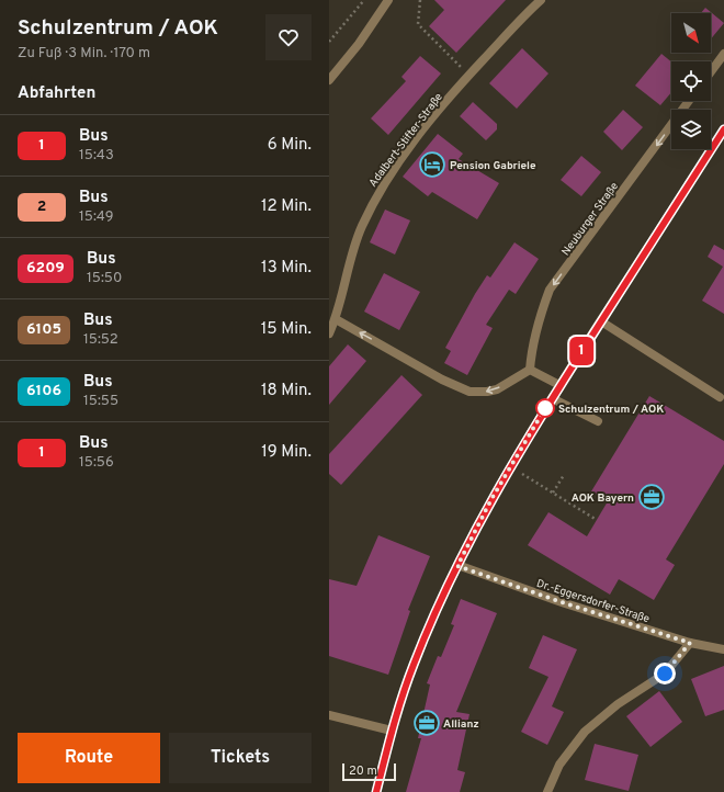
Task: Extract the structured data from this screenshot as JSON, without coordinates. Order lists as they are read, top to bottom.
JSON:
{
  "streets": {
    "street": ["Adalbert-Stifter-Straße", "Neuburger Straße", "Dr.-Eggersdorfer-Straße"]
  },
  "places": {
    "hotel": ["Pension Gabriele"],
    "other": ["Schulzentrum / AOK"],
    "office": ["AOK Bayern", "Allianz"]
  },
  "lines": ["bus line 1"],
  "scale_bar": "20 m",
  "north": "bottom right",
  "page": {
    "heading": [
      ["Schulzentrum / AOK", "Zu Fuß · 3 Min. · 170 m"],
      "Abfahrten"
    ],
    "on_map": "1",
    "list": [
      {
        "mark": "1",
        "name": "Bus",
        "note": "15:43",
        "value": "6 Min."
      },
      {
        "mark": "2",
        "name": "Bus",
        "note": "15:49",
        "value": "12 Min."
      },
      {
        "mark": "6209",
        "name": "Bus",
        "note": "15:50",
        "value": "13 Min."
      },
      {
        "mark": "6105",
        "name": "Bus",
        "note": "15:52",
        "value": "15 Min."
      },
      {
        "mark": "6106",
        "name": "Bus",
        "note": "15:55",
        "value": "18 Min."
      },
      {
        "mark": "1",
        "name": "Bus",
        "note": "15:56",
        "value": "19 Min."
      }
    ],
    "buttons": ["Route", "Tickets"],
    "scale": "20 m"
  }
}
